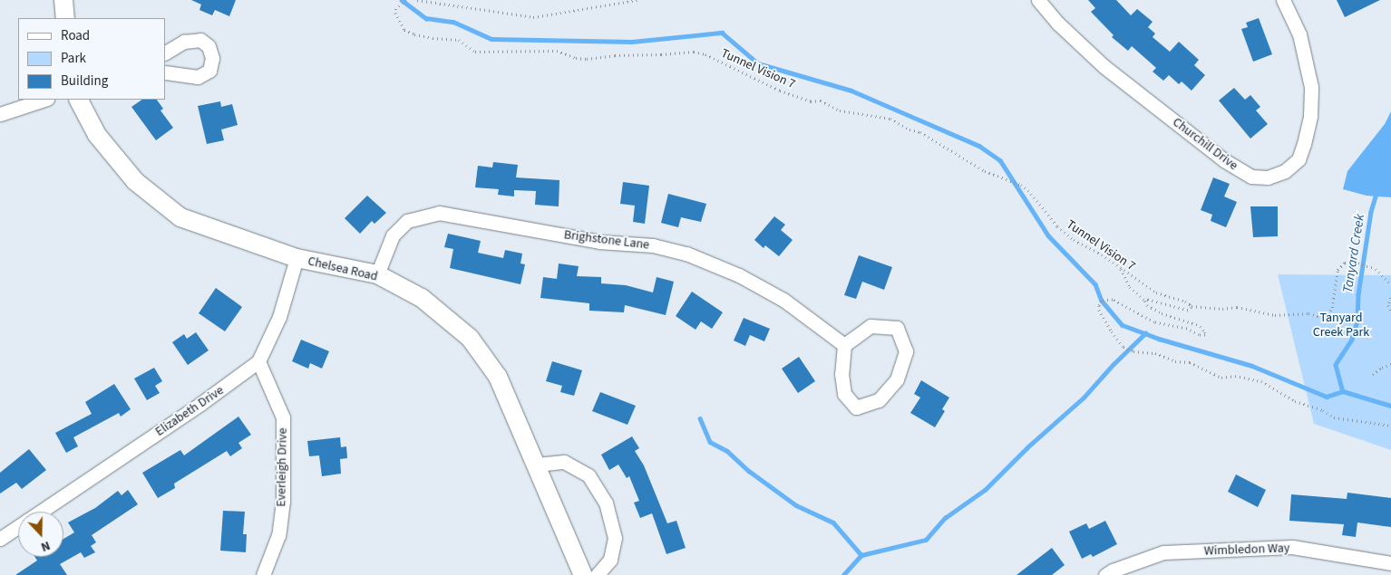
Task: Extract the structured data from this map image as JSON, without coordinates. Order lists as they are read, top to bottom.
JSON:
{
  "streets": {
    "street": [
      "Churchill Drive",
      "Brighstone Lane",
      "Chelsea Road",
      "Elizabeth Drive",
      "Everleigh Drive",
      "Wimbledon Way"
    ],
    "path": ["Tunnel Vision 7"]
  },
  "crossings": [
    ["Brighstone Lane", "Chelsea Road"],
    ["Chelsea Road", "Elizabeth Drive"],
    ["Elizabeth Drive", "Everleigh Drive"]
  ],
  "water": ["Tanyard Creek"],
  "parks": ["Tanyard Creek Park"],
  "legend": ["Road", "Park", "Building"],
  "north": "bottom"
}
